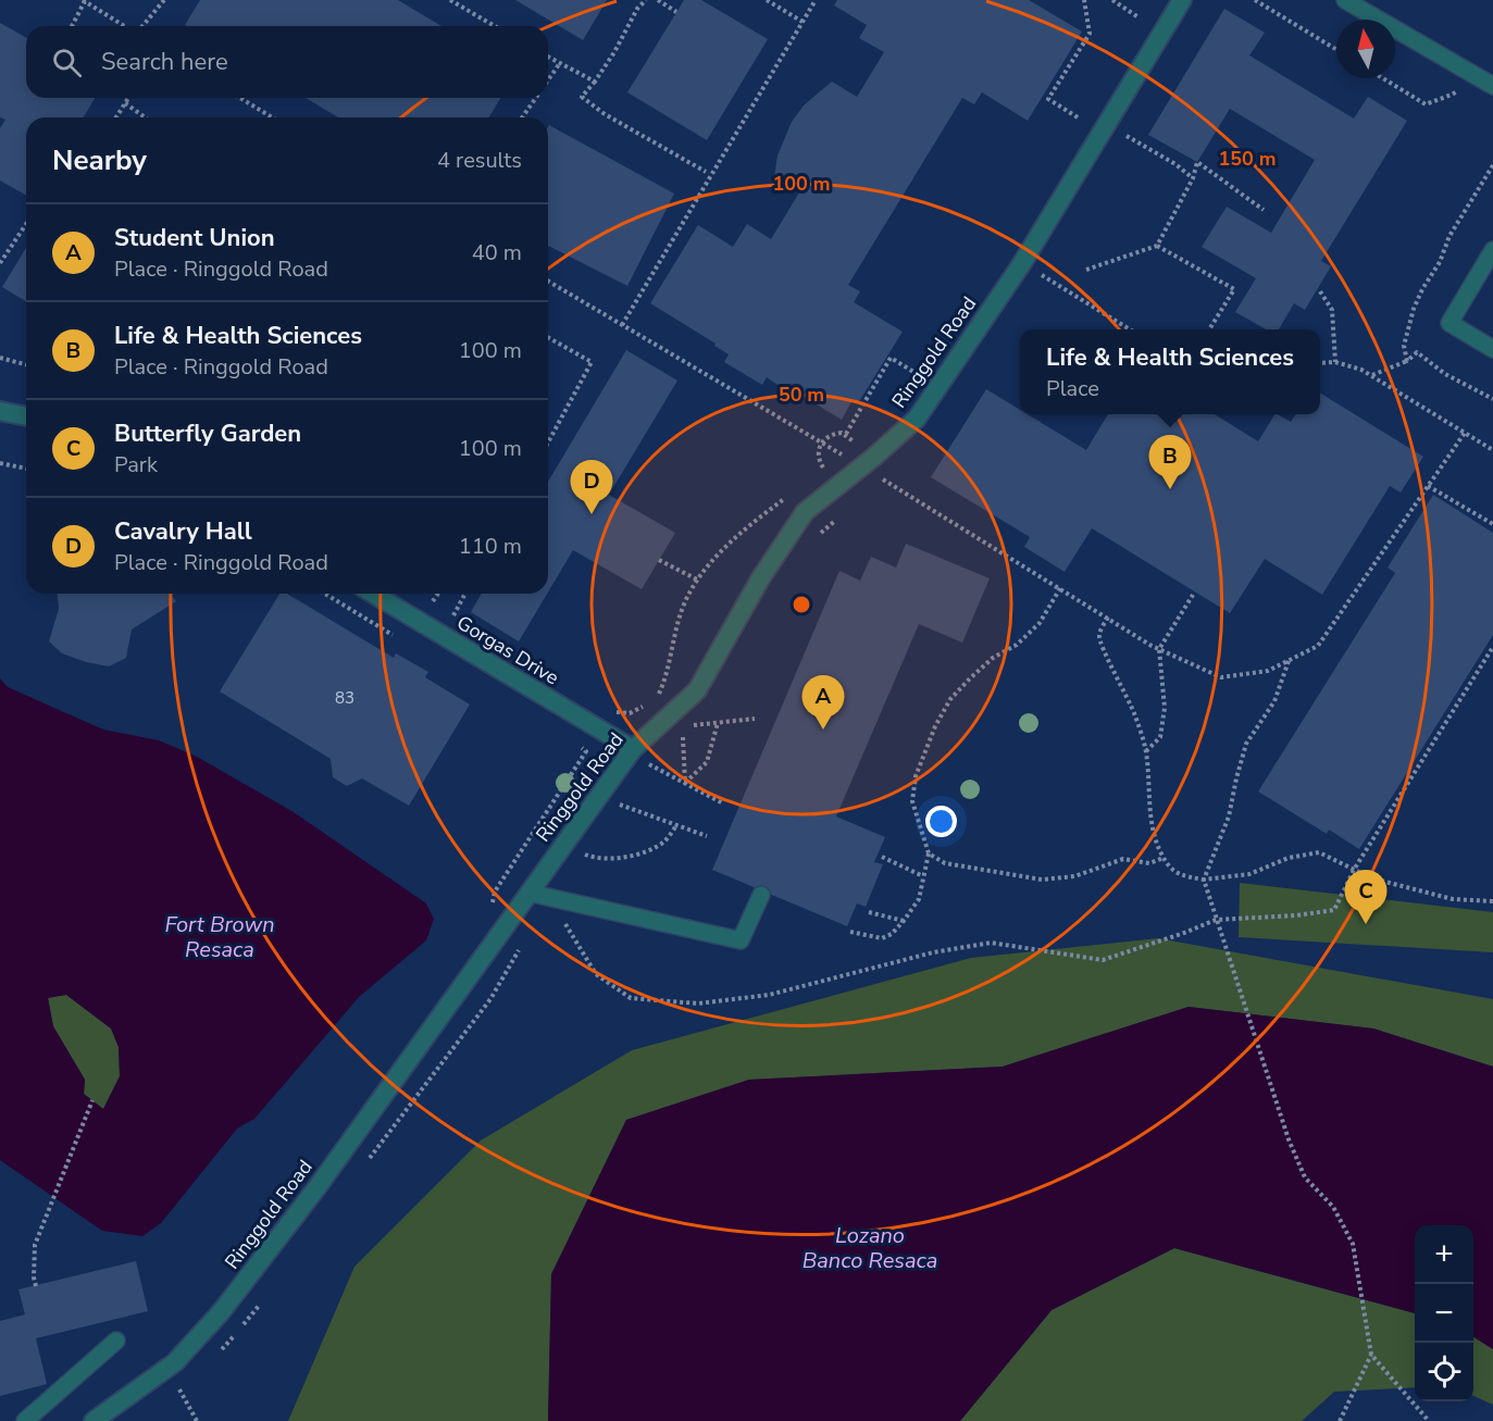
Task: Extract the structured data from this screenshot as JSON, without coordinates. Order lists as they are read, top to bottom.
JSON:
{
  "streets": {
    "street": ["Ringgold Road", "Gorgas Drive"]
  },
  "crossings": [
    ["Ringgold Road", "Gorgas Drive"]
  ],
  "water": ["Fort Brown Resaca", "Lozano Banco Resaca"],
  "house_numbers": ["83"],
  "north": "top",
  "page": {
    "search": "Search here",
    "heading": ["Nearby", "4 results"],
    "list": [
      {
        "mark": "A",
        "name": "Student Union",
        "note": "Place · Ringgold Road",
        "value": "40 m"
      },
      {
        "mark": "B",
        "name": "Life & Health Sciences",
        "note": "Place · Ringgold Road",
        "value": "100 m"
      },
      {
        "mark": "C",
        "name": "Butterfly Garden",
        "note": "Park",
        "value": "100 m"
      },
      {
        "mark": "D",
        "name": "Cavalry Hall",
        "note": "Place · Ringgold Road",
        "value": "110 m"
      }
    ],
    "popup": ["Life & Health Sciences", "Place"],
    "pins": [
      "B",
      "D",
      "A",
      "C"
    ],
    "map_buttons": ["+", "−"]
  },
  "rings": ["150 m", "100 m", "50 m"]
}
